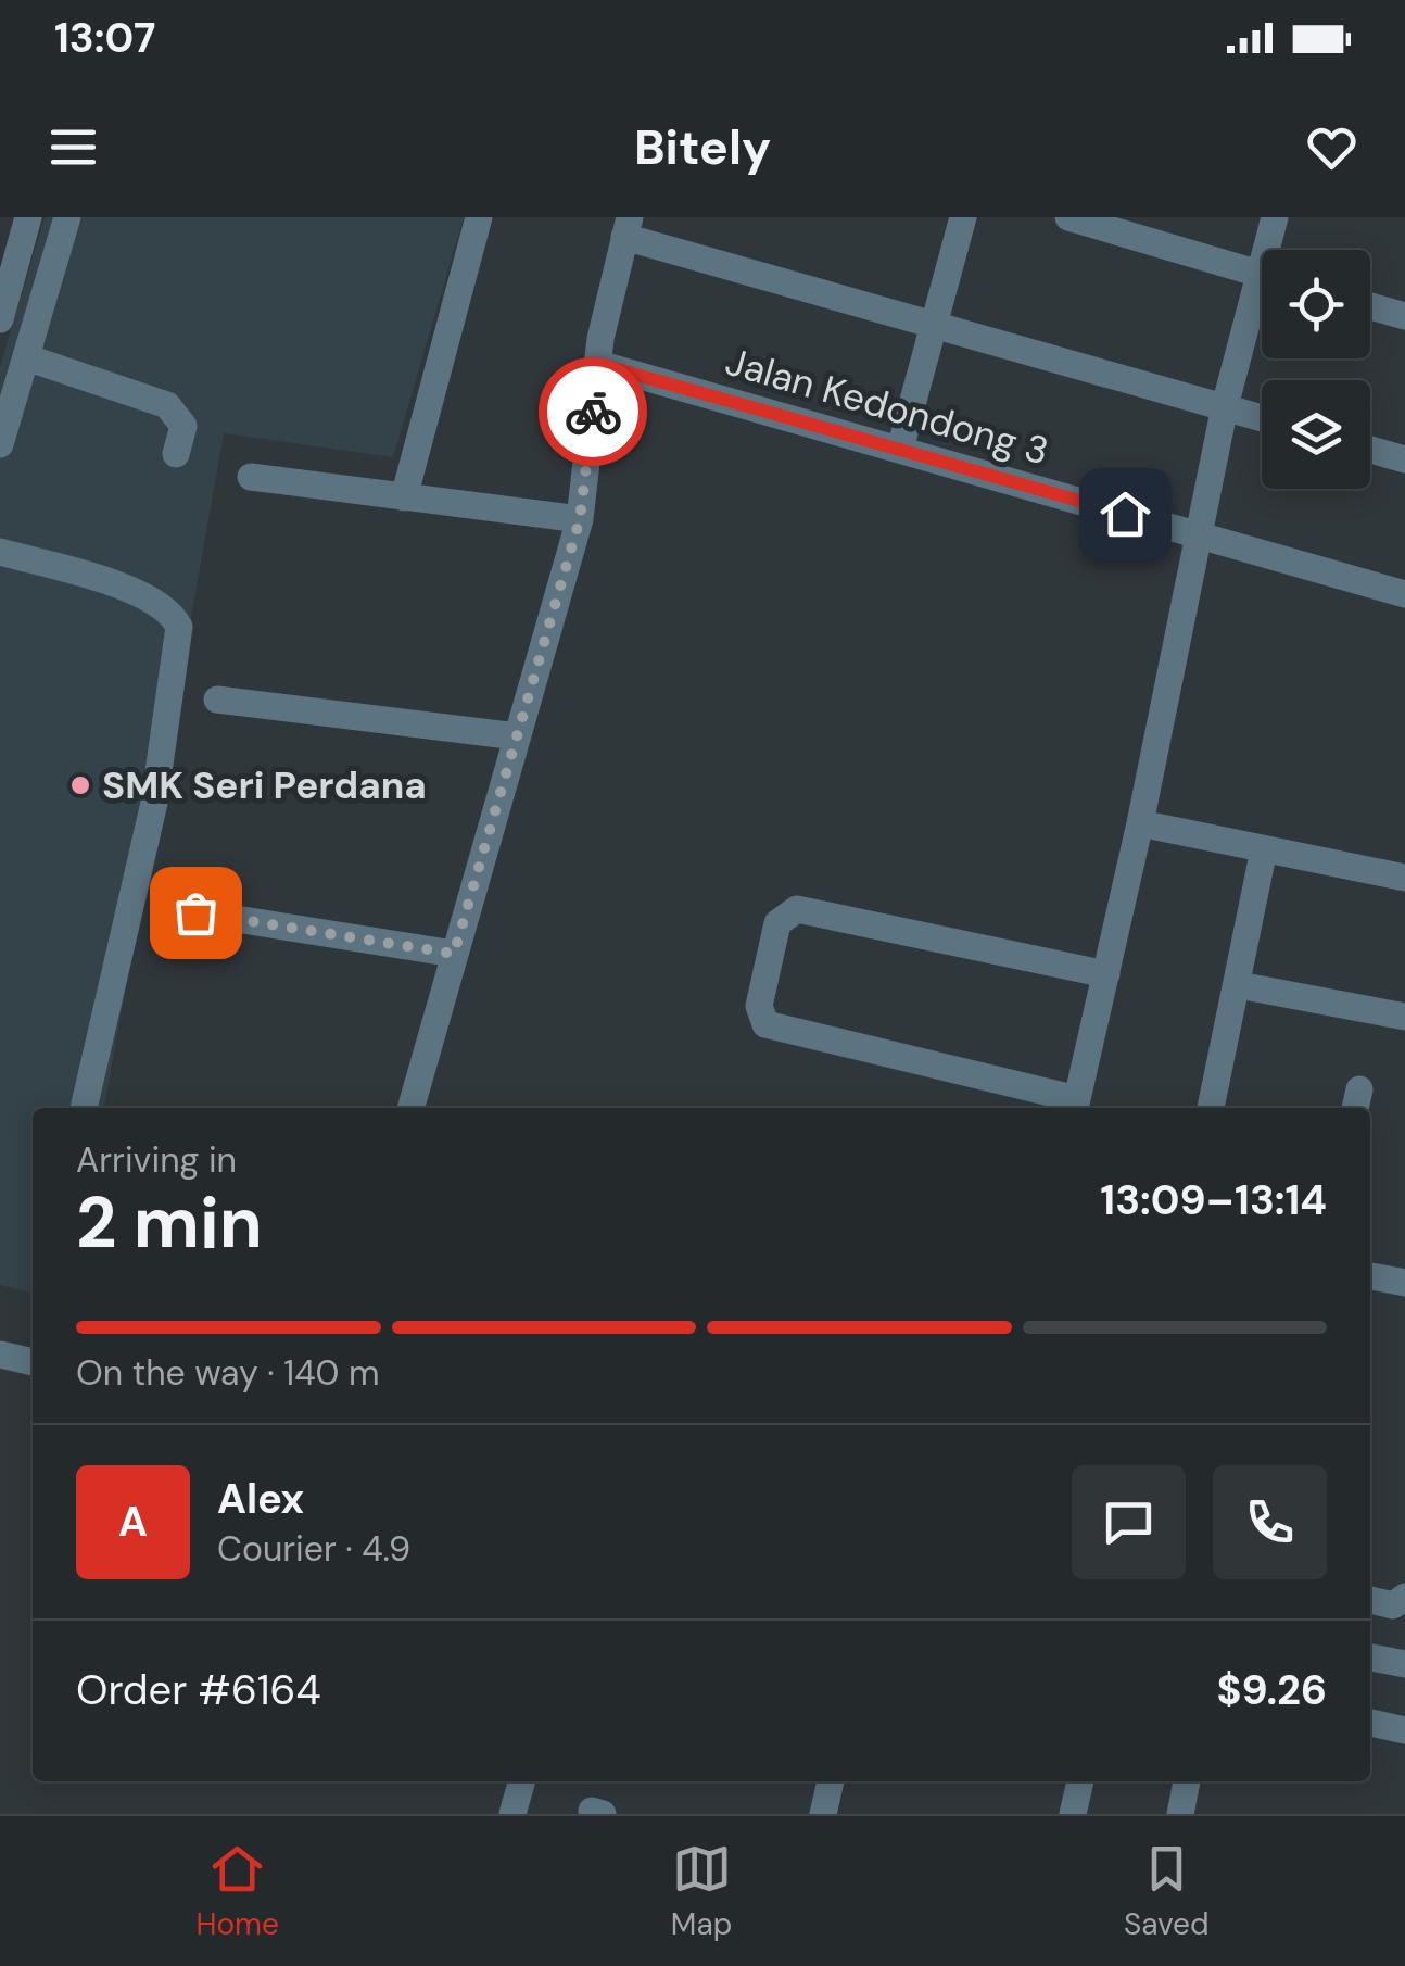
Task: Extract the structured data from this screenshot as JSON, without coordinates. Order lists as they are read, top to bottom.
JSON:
{
  "streets": {
    "street": ["Jalan Kedondong 3"]
  },
  "places": ["SMK Seri Perdana"],
  "page": {
    "status": "13:07",
    "header": "Bitely",
    "heading": ["2 min", "Arriving in", "13:09–13:14"],
    "panel": [
      "Alex",
      "Courier · 4.9",
      "Order #6164",
      "$9.26"
    ],
    "bar": "On the way · 140 m",
    "round": "A",
    "tabs": ["Home", "Map", "Saved"]
  }
}
